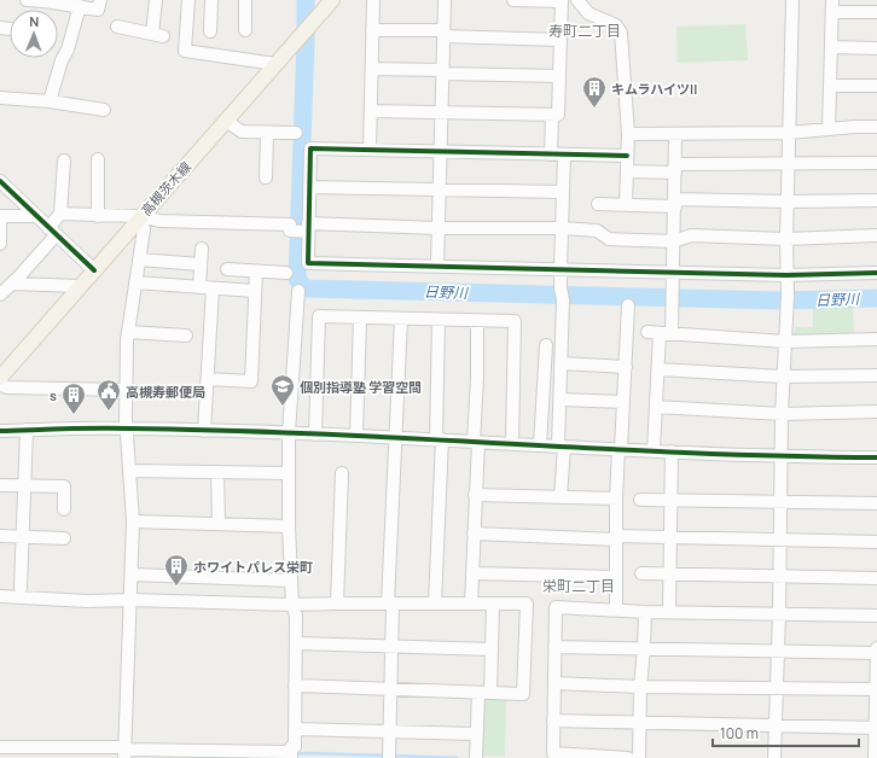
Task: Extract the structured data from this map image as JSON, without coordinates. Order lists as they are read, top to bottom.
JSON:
{
  "streets": {
    "main road": ["高槻茨木線"]
  },
  "districts": ["寿町二丁目", "栄町二丁目"],
  "water": ["日野川"],
  "places": {
    "building": ["キムラハイツII", "s", "ホワイトパレス栄町"],
    "school or university": ["個別指導塾 学習空間"],
    "public building": ["高槻寿郵便局"]
  },
  "scale_bar": "100 m",
  "north": "top"
}
